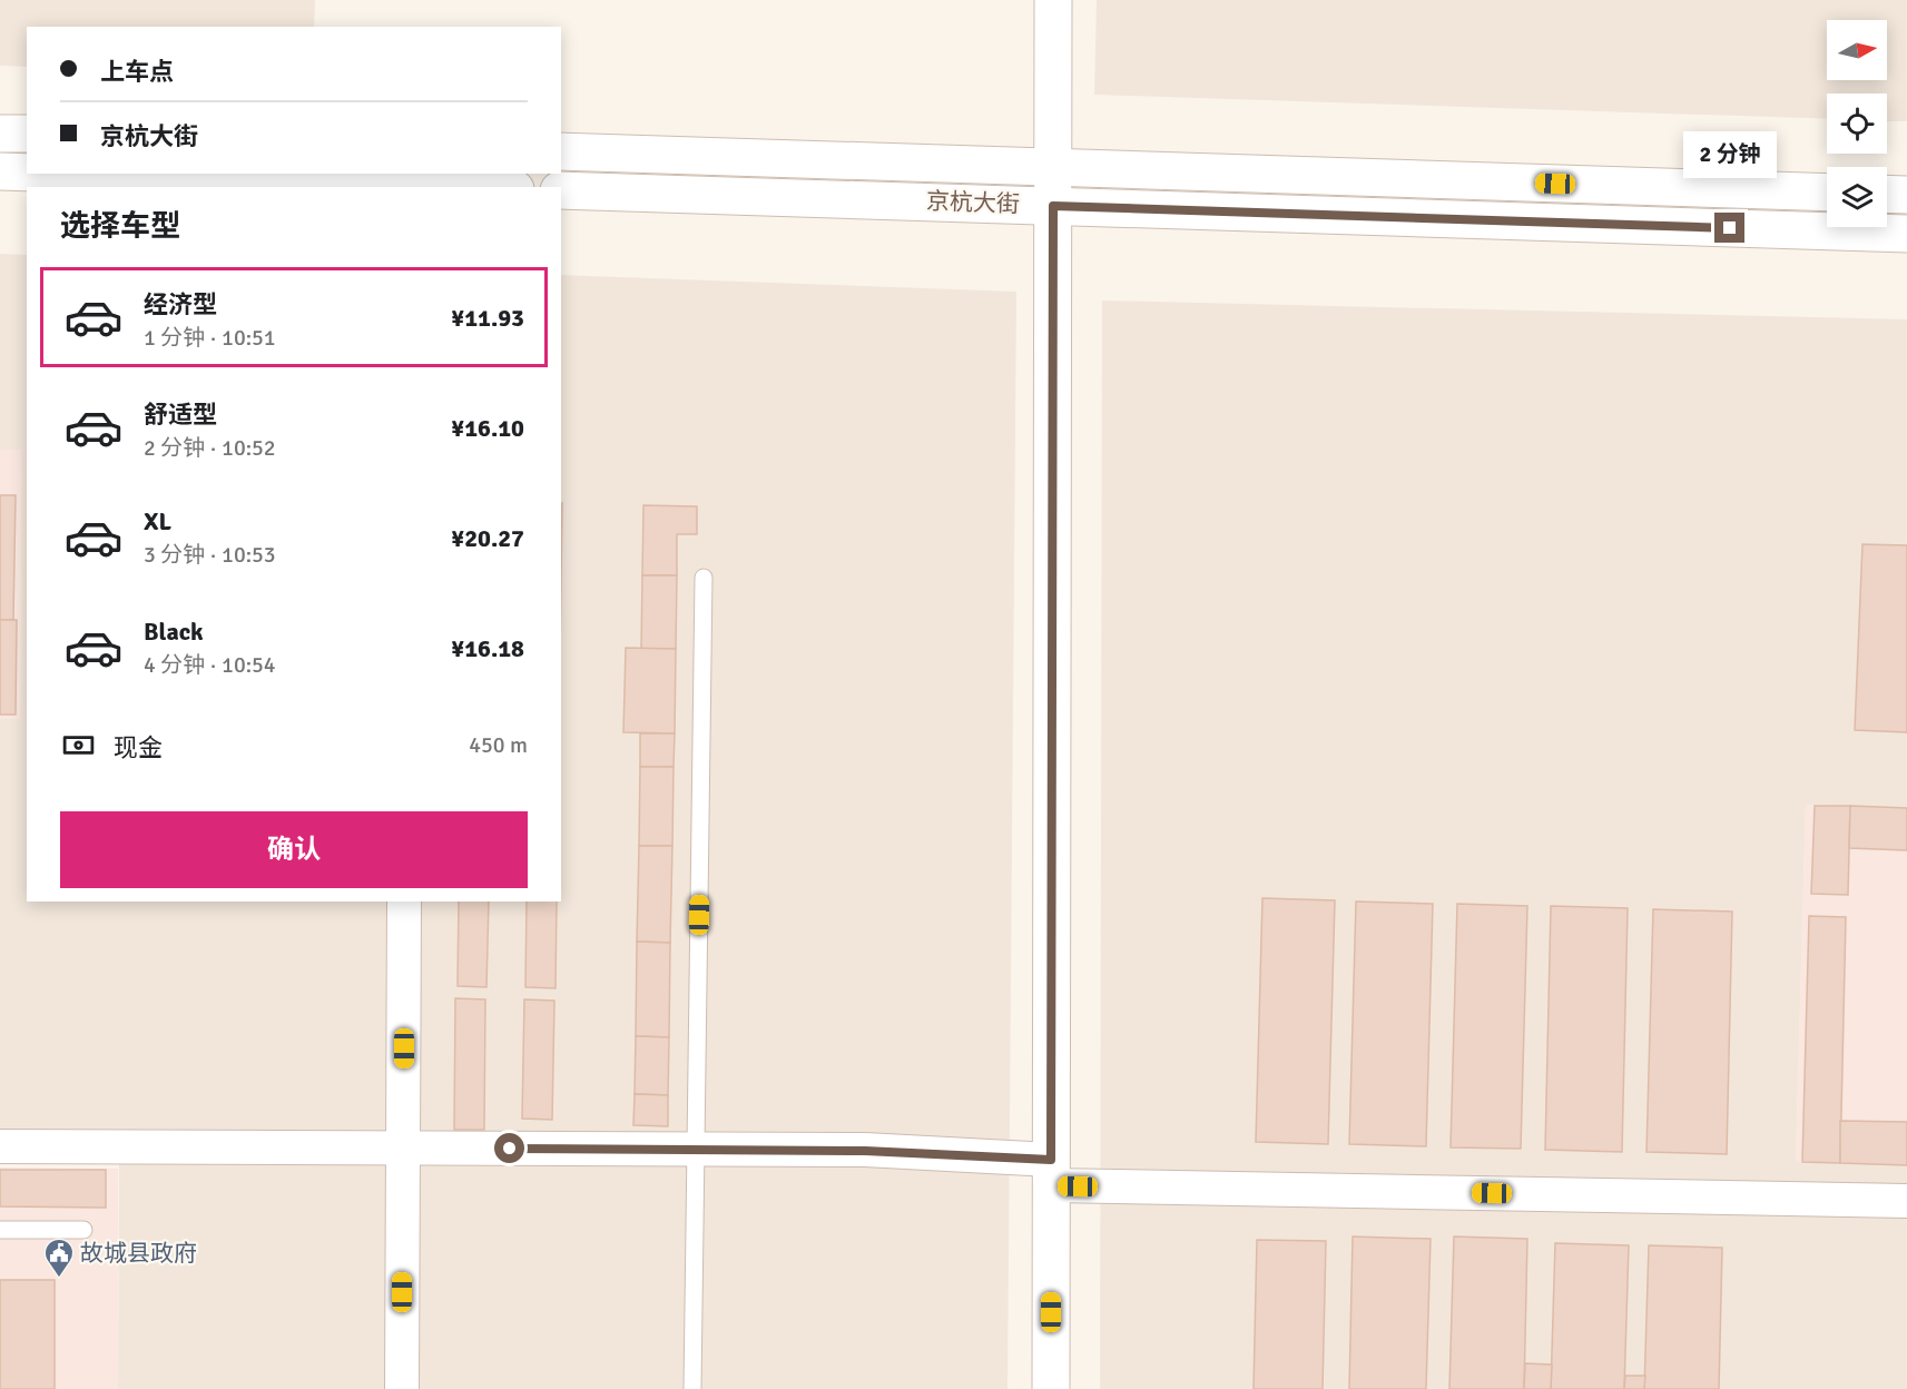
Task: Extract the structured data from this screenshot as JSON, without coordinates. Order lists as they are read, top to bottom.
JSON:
{
  "streets": {
    "main road": ["京杭大街"]
  },
  "places": {
    "public building": ["故城县政府"]
  },
  "north": "right",
  "page": {
    "banner": ["上车点", "京杭大街"],
    "bubble": "2 分钟",
    "heading": "选择车型",
    "list": [
      {
        "name": "经济型",
        "note": "1 分钟 · 10:51",
        "value": "¥11.93"
      },
      {
        "name": "舒适型",
        "note": "2 分钟 · 10:52",
        "value": "¥16.10"
      },
      {
        "name": "XL",
        "note": "3 分钟 · 10:53",
        "value": "¥20.27"
      },
      {
        "name": "Black",
        "note": "4 分钟 · 10:54",
        "value": "¥16.18"
      }
    ],
    "pay": ["现金", "450 m"],
    "buttons": "确认"
  }
}
